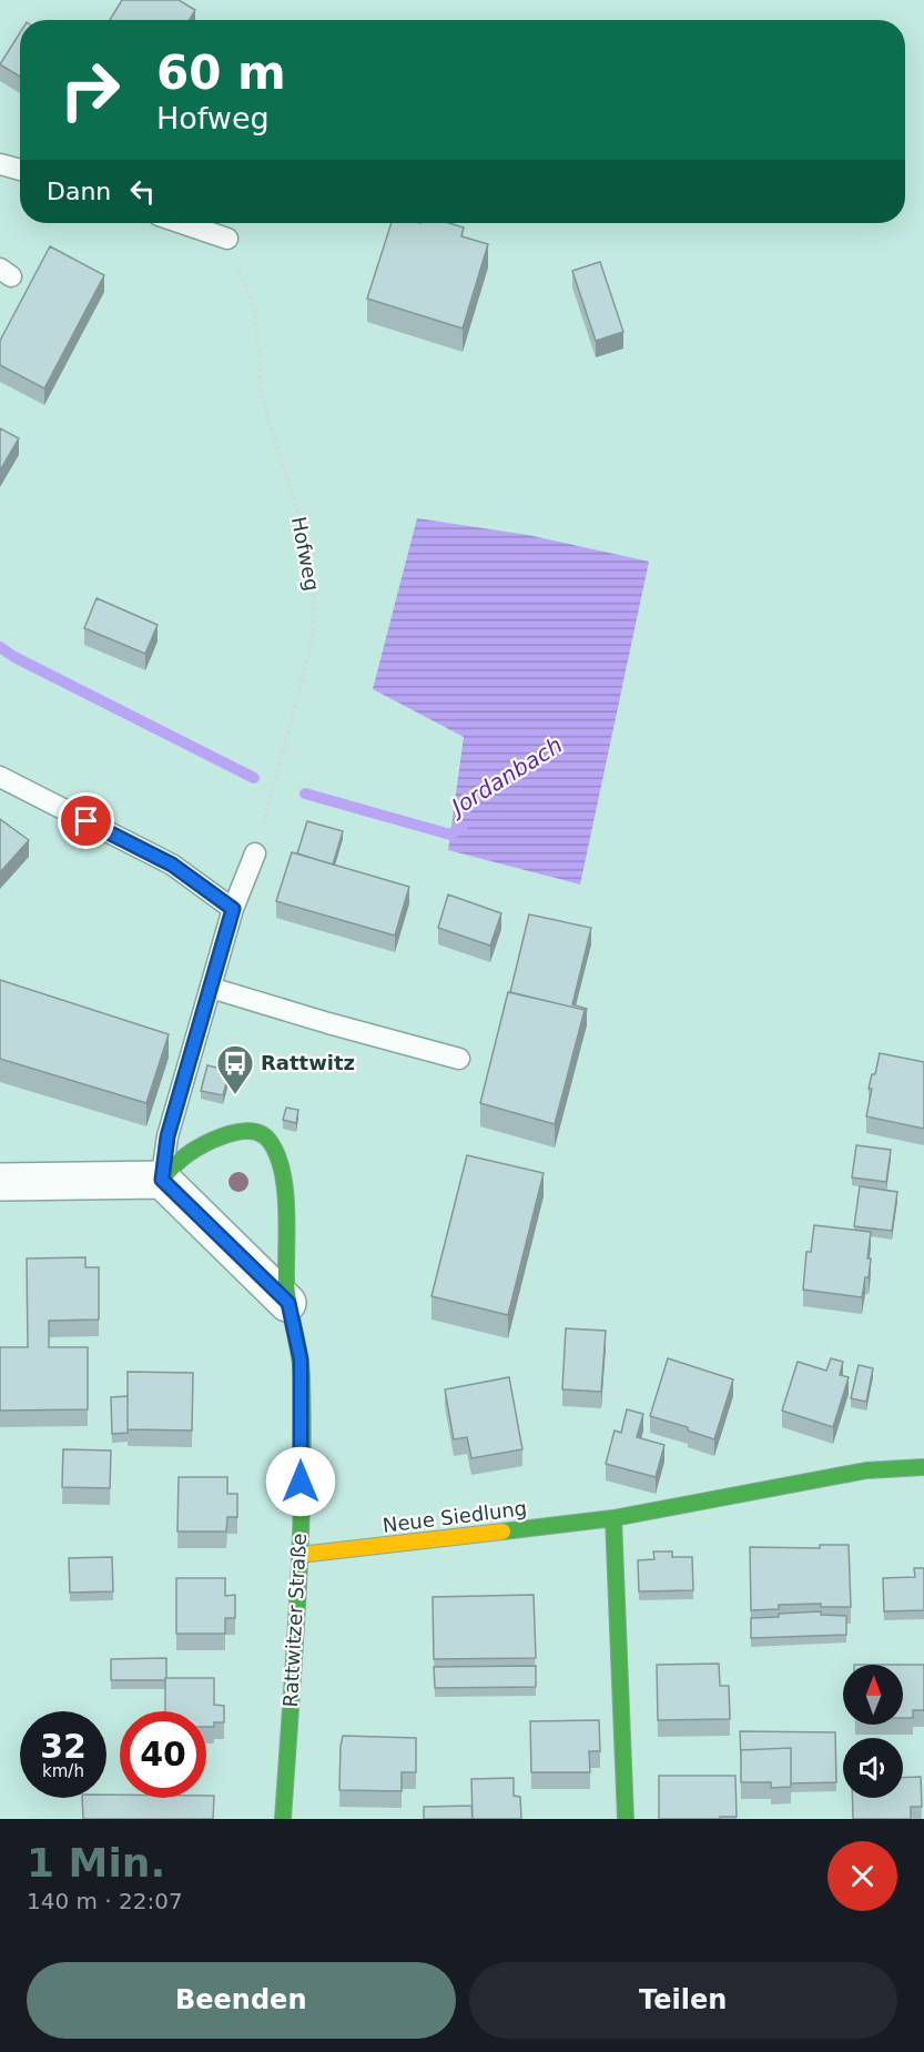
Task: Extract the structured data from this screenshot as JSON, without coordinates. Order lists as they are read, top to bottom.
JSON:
{
  "streets": {
    "street": ["Neue Siedlung", "Rattwitzer Straße"],
    "path": ["Hofweg"]
  },
  "crossings": [
    ["Neue Siedlung", "Rattwitzer Straße"]
  ],
  "water": ["Jordanbach"],
  "places": {
    "bus stop": ["Rattwitz"]
  },
  "north": "top",
  "page": {
    "turn": ["60 m", "Hofweg"],
    "then": "Dann",
    "speed": "32 km/h",
    "limit": "40",
    "heading": ["1 Min.", "140 m · 22:07"],
    "buttons": ["Beenden", "Teilen"]
  }
}
